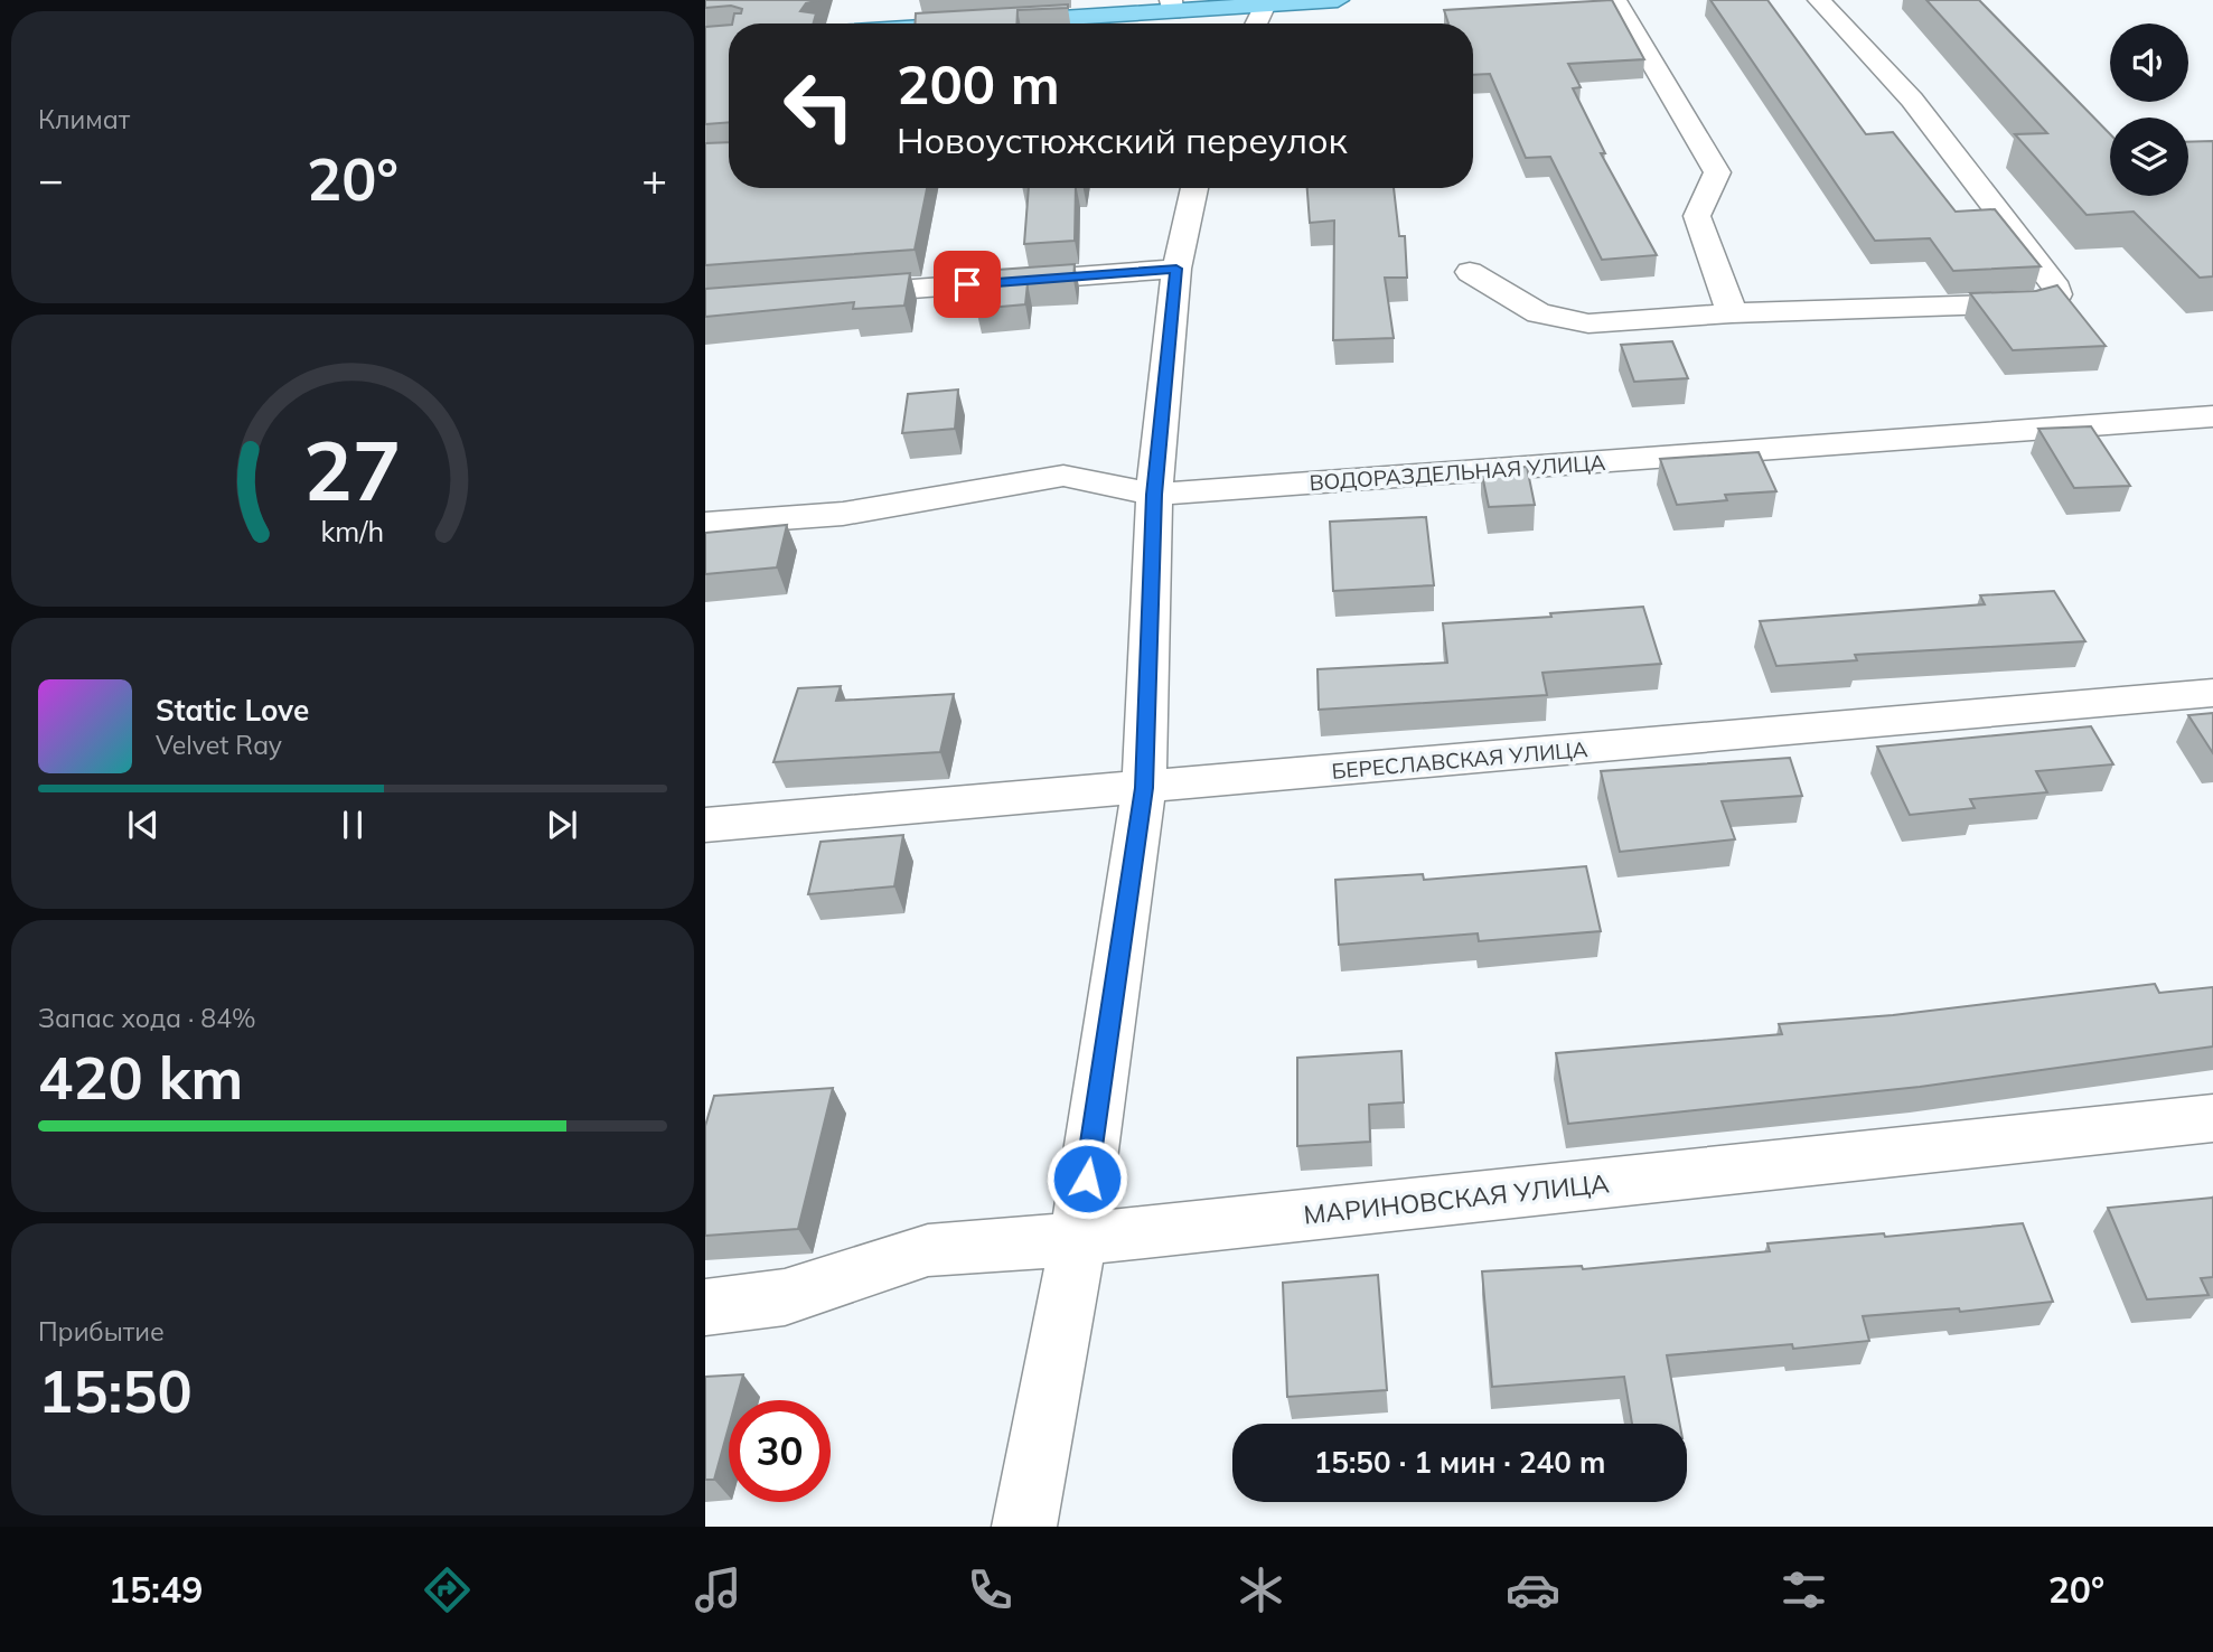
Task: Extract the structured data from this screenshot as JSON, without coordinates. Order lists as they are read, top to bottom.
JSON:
{
  "streets": {
    "street": ["ВОДОРАЗДЕЛЬНАЯ УЛИЦА", "БЕРЕСЛАВСКАЯ УЛИЦА", "МАРИНОВСКАЯ УЛИЦА"]
  },
  "page": {
    "tile": [
      "Климат",
      ["Запас хода · 84%", "420 km"],
      ["Прибытие", "15:50"]
    ],
    "turn": ["200 m", "Новоустюжский переулок"],
    "heat": ["−", "20°", "+"],
    "song": ["Static Love", "Velvet Ray"],
    "limit": "30",
    "trip": "15:50 · 1 мин · 240 m",
    "tabs": ["15:49", "20°"],
    "gauge": ["27", "km/h"]
  }
}
